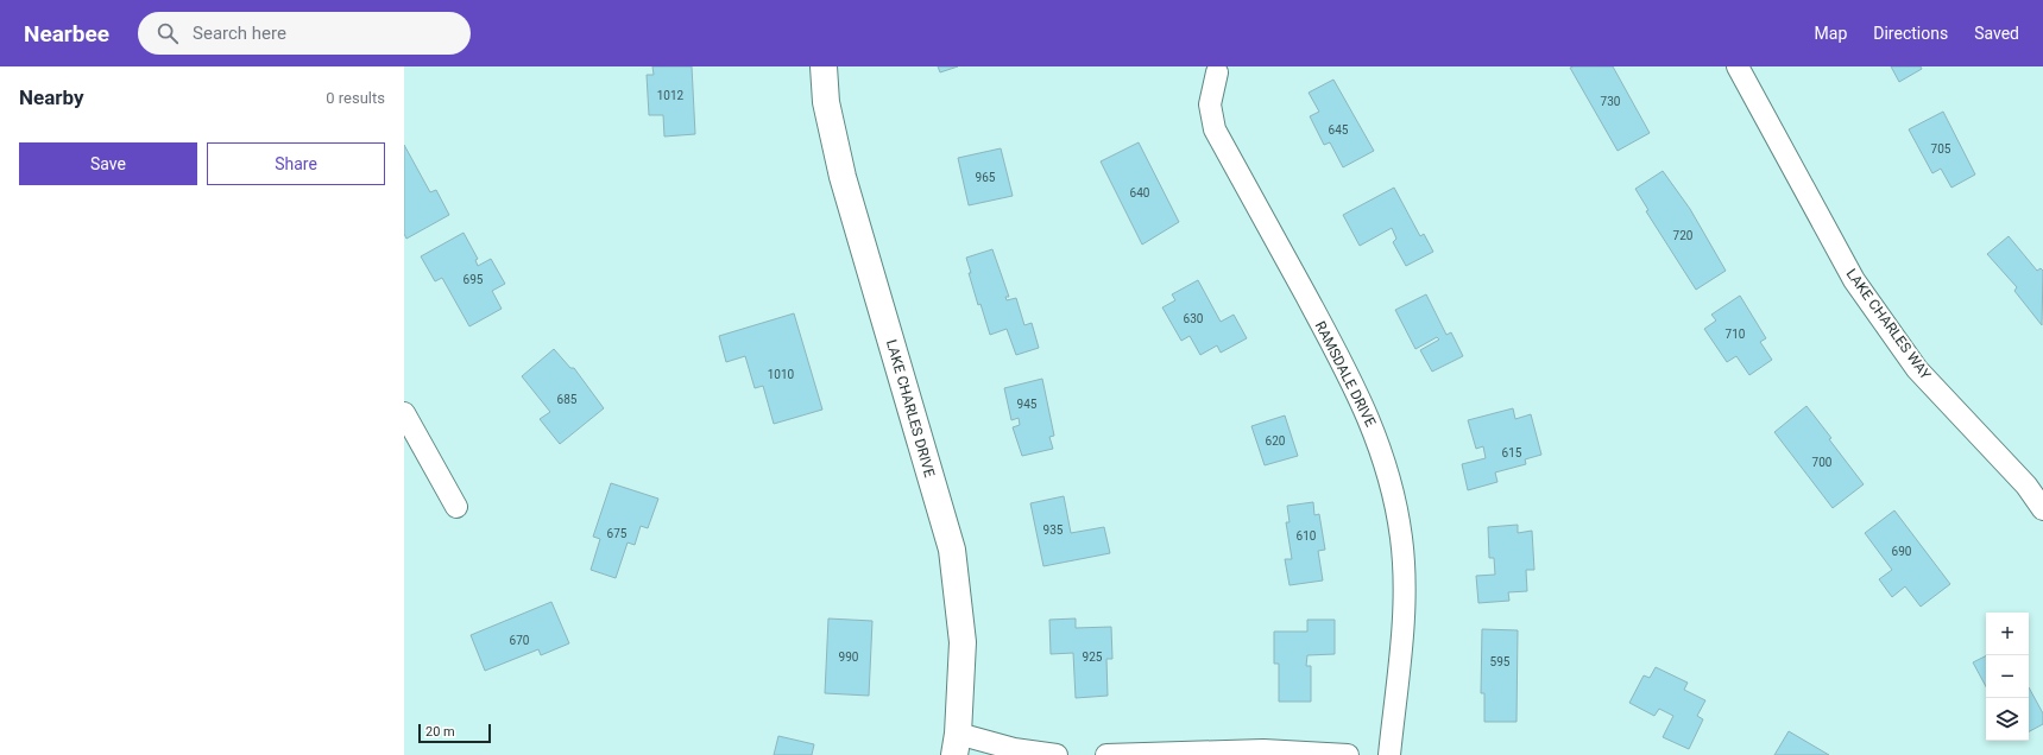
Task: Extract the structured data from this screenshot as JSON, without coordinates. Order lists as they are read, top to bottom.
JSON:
{
  "streets": {
    "street": ["LAKE CHARLES WAY", "RAMSDALE DRIVE", "LAKE CHARLES DRIVE"]
  },
  "house_numbers": [
    "1012",
    "730",
    "645",
    "705",
    "965",
    "640",
    "720",
    "695",
    "630",
    "710",
    "1010",
    "685",
    "945",
    "620",
    "615",
    "700",
    "935",
    "675",
    "610",
    "690",
    "670",
    "990",
    "925",
    "595"
  ],
  "scale_bar": "20 m",
  "page": {
    "header": "Nearbee",
    "search": "Search here",
    "nav": ["Map", "Directions", "Saved"],
    "heading": ["Nearby", "0 results"],
    "buttons": ["Save", "Share"],
    "map_buttons": ["+", "−"],
    "scale": "20 m"
  }
}
